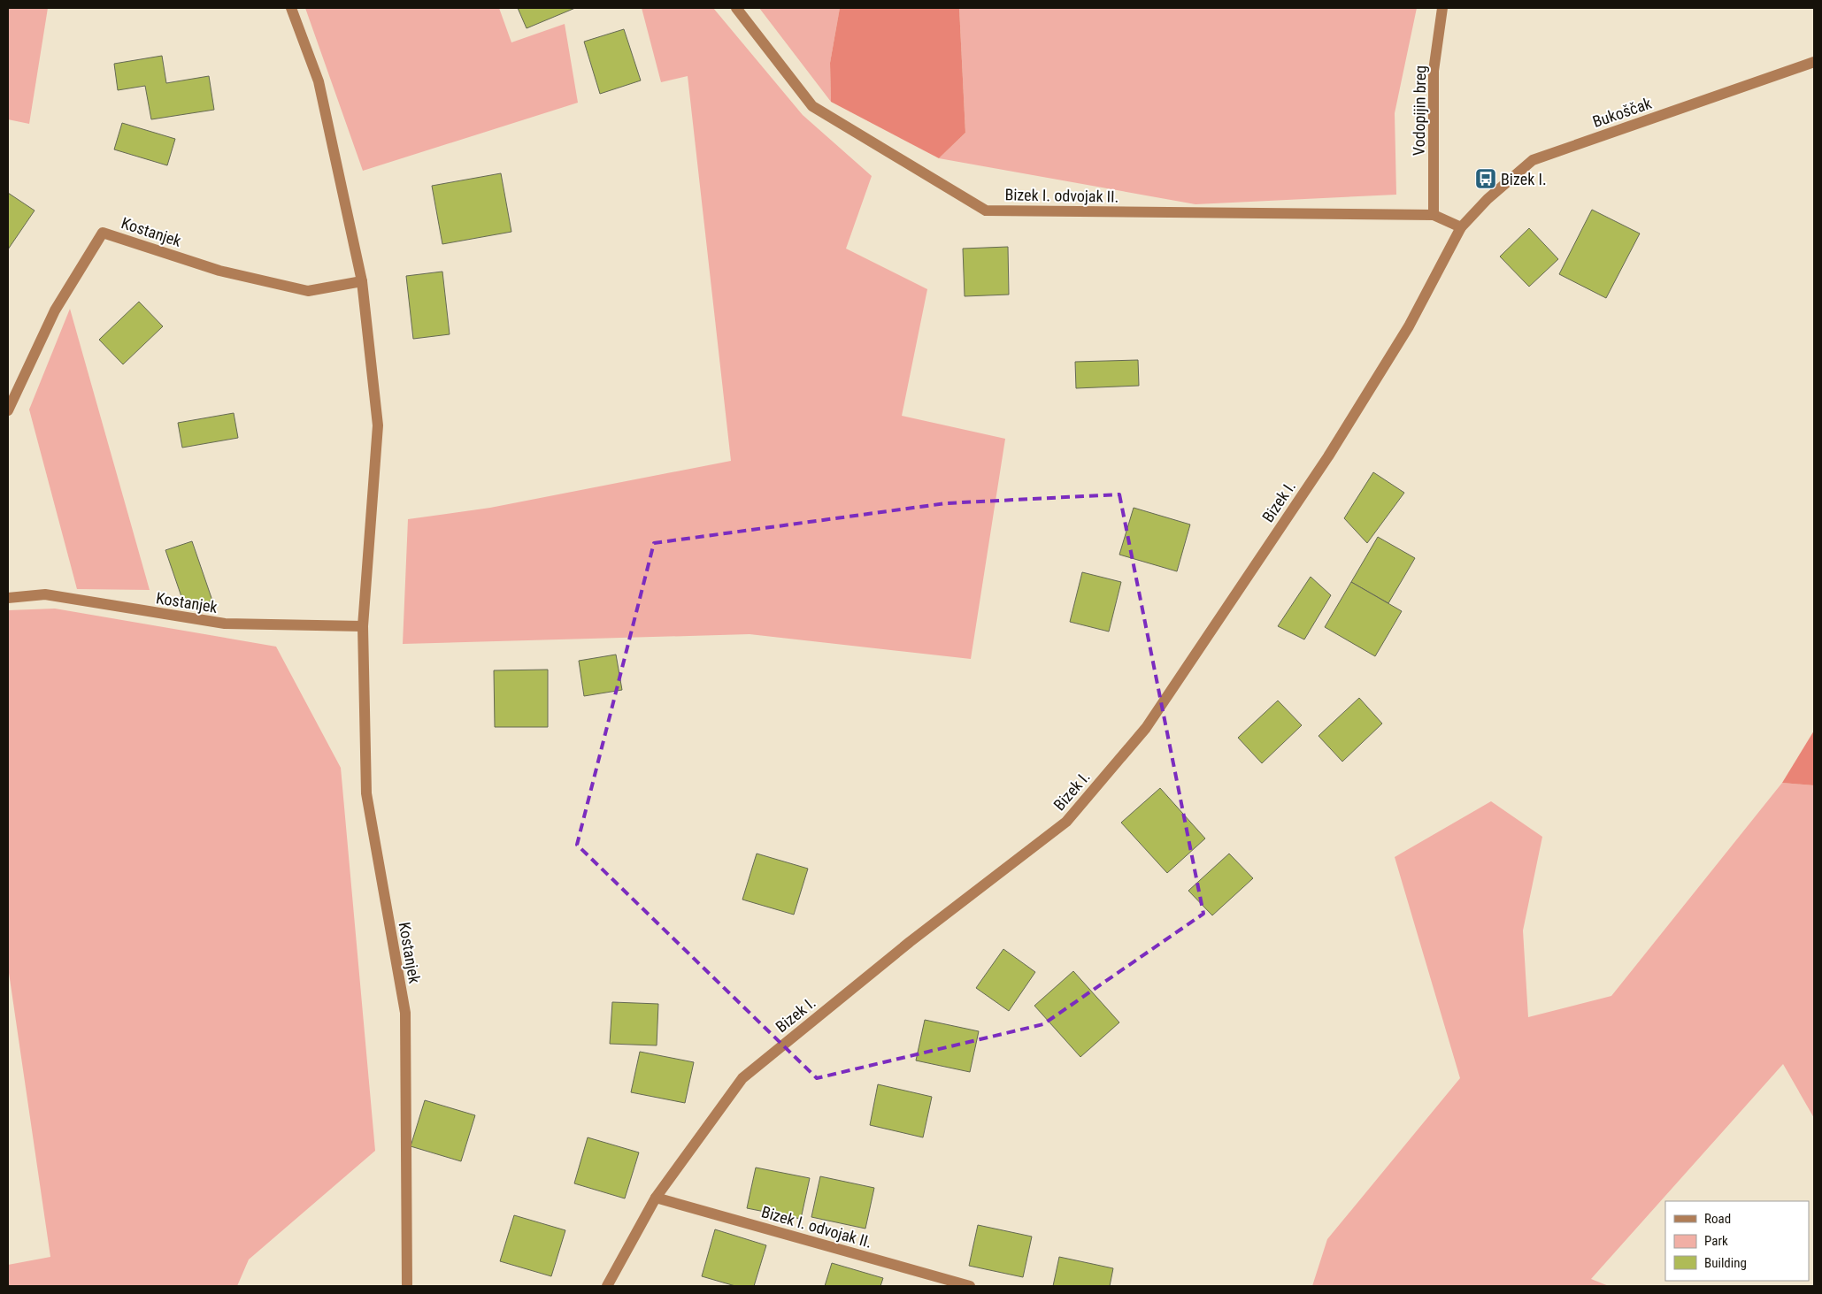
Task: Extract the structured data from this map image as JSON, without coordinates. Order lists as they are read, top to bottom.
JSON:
{
  "streets": {
    "street": [
      "Vodopijin breg",
      "Bukoščak",
      "Bizek I. odvojak II.",
      "Kostanjek",
      "Bizek I."
    ]
  },
  "crossings": [
    ["Vodopijin breg", "Bizek I. odvojak II."],
    ["Bukoščak", "Bizek I. odvojak II."],
    ["Bukoščak", "Bizek I."],
    ["Bizek I. odvojak II.", "Bizek I."]
  ],
  "places": {
    "bus stop": ["Bizek I."]
  },
  "legend": ["Road", "Park", "Building"]
}
